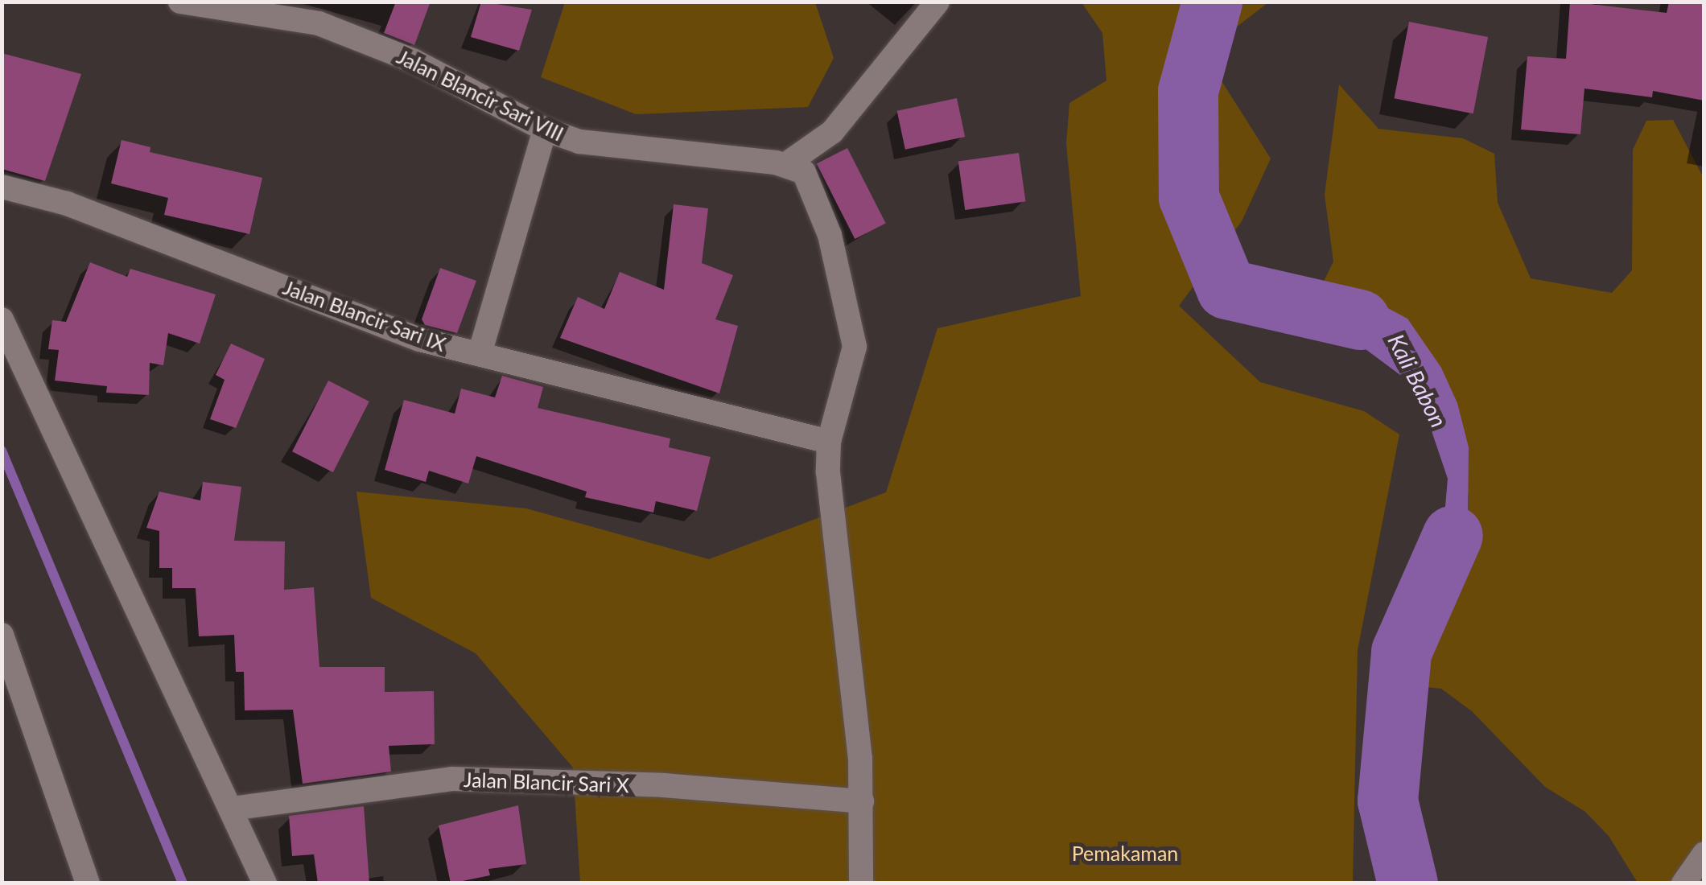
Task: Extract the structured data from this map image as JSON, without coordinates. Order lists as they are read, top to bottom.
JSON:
{
  "streets": {
    "street": ["Jalan Blancir Sari VIII", "Jalan Blancir Sari IX", "Jalan Blancir Sari X"]
  },
  "water": ["Kali Babon"],
  "parks": ["Pemakaman"]
}
